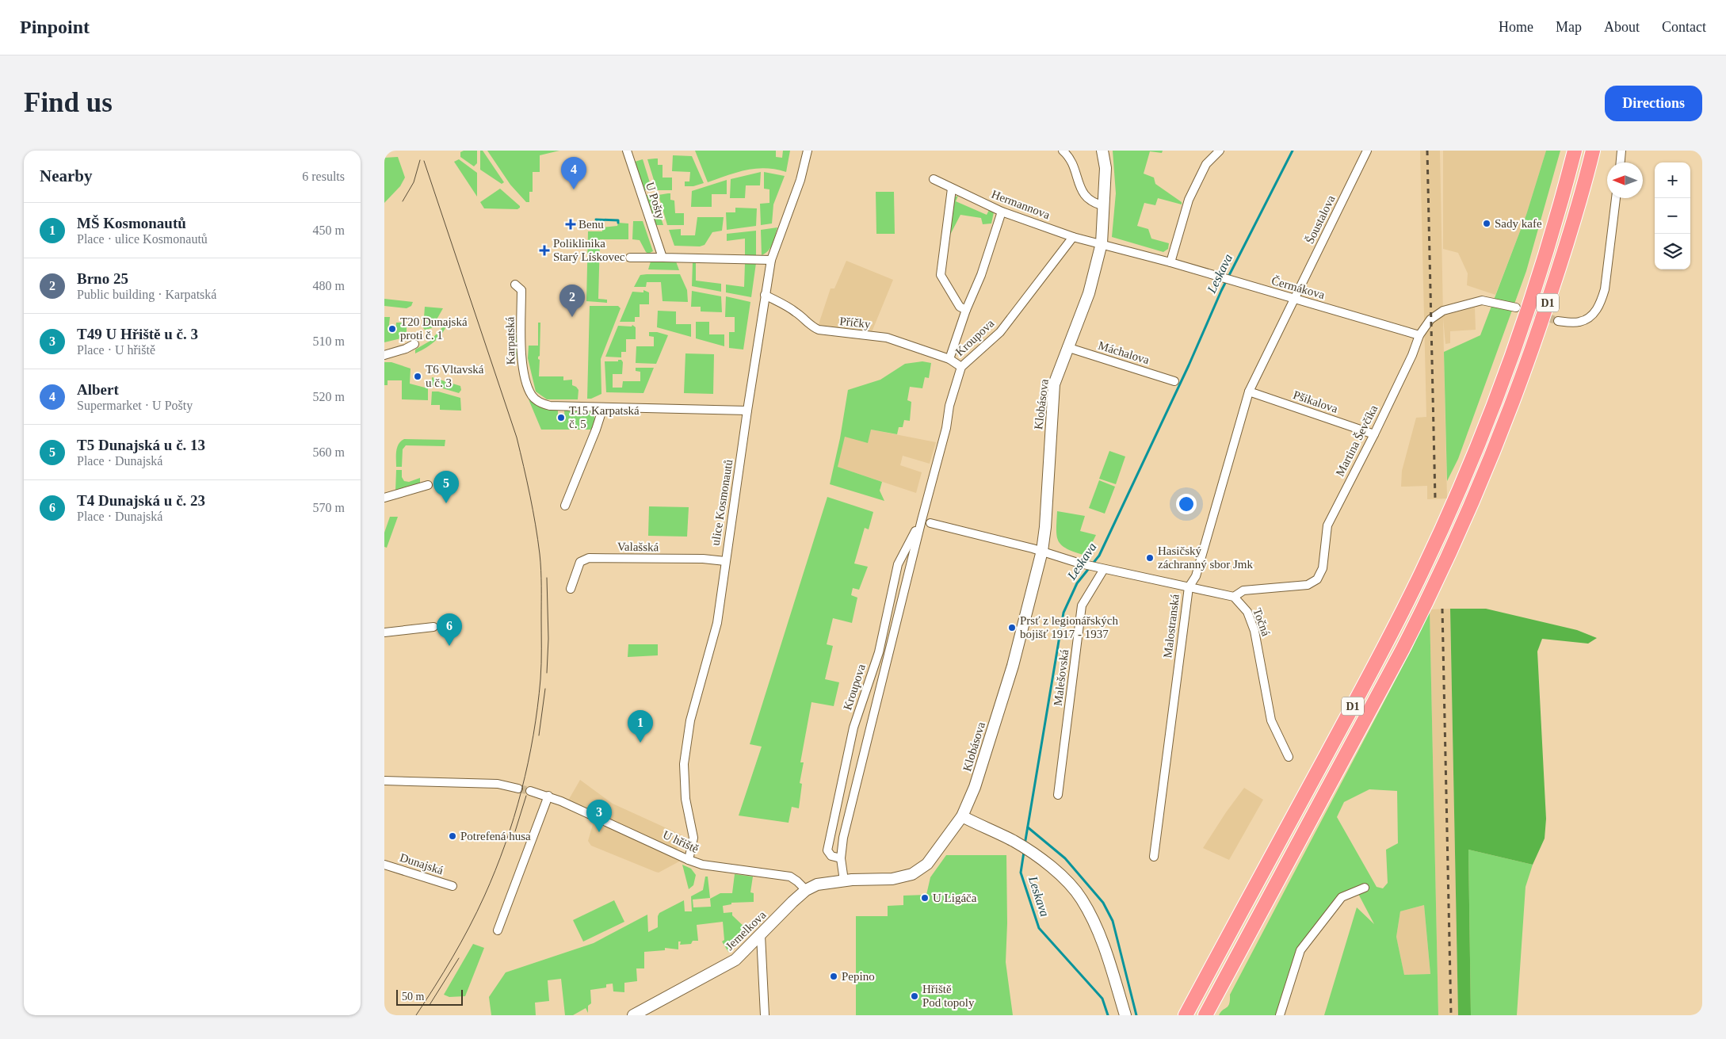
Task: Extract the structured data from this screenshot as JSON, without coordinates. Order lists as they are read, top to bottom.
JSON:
{
  "streets": {
    "highway": ["D1"],
    "street": [
      "U Pošty",
      "Hermannova",
      "Šoustalova",
      "Čermákova",
      "Příčky",
      "Kroupova",
      "Karpatská",
      "Máchalova",
      "Pšikalova",
      "Klobásova",
      "Martina Ševčíka",
      "ulice Kosmonautů",
      "Valašská",
      "Točná",
      "Malostranská",
      "Malešovská",
      "U hřiště",
      "Dunajská",
      "Jemelkova"
    ]
  },
  "crossings": [
    ["Hermannova", "Čermákova"],
    ["Hermannova", "Kroupova"],
    ["Hermannova", "Klobásova"],
    ["Šoustalova", "Čermákova"],
    ["Šoustalova", "Malostranská"],
    ["Čermákova", "Klobásova"],
    ["Čermákova", "Martina Ševčíka"],
    ["Čermákova", "Malostranská"],
    ["Příčky", "Kroupova"],
    ["Příčky", "ulice Kosmonautů"],
    ["Kroupova", "Klobásova"],
    ["Kroupova", "Jemelkova"],
    ["Karpatská", "ulice Kosmonautů"],
    ["Máchalova", "Klobásova"],
    ["Pšikalova", "Martina Ševčíka"],
    ["Pšikalova", "Malostranská"],
    ["Klobásova", "Jemelkova"],
    ["Martina Ševčíka", "Točná"],
    ["ulice Kosmonautů", "Valašská"],
    ["ulice Kosmonautů", "U hřiště"],
    ["U hřiště", "Jemelkova"]
  ],
  "water": ["Leskava"],
  "places": {
    "other": [
      "Sady kafe",
      "T20 Dunajská proti č. 1",
      "T6 Vltavská u č. 3",
      "T15 Karpatská č. 5",
      "Hasičský záchranný sbor Jmk",
      "Prsť z legionářských bojišť 1917 - 1937",
      "Potrefená husa",
      "U Ligáča",
      "Pepino",
      "Hřiště Pod topoly"
    ],
    "health": ["Benu", "Poliklinika Starý Lískovec"]
  },
  "scale_bar": "50 m",
  "north": "left",
  "page": {
    "header": "Pinpoint",
    "nav": [
      "Home",
      "Map",
      "About",
      "Contact"
    ],
    "buttons": "Directions",
    "title": "Find us",
    "heading": ["Nearby", "6 results"],
    "pins": [
      "4",
      "2",
      "5",
      "6",
      "1",
      "3"
    ],
    "map_buttons": ["+", "−"],
    "list": [
      {
        "mark": "1",
        "name": "MŠ Kosmonautů",
        "note": "Place · ulice Kosmonautů",
        "value": "450 m"
      },
      {
        "mark": "2",
        "name": "Brno 25",
        "note": "Public building · Karpatská",
        "value": "480 m"
      },
      {
        "mark": "3",
        "name": "T49 U Hřiště u č. 3",
        "note": "Place · U hřiště",
        "value": "510 m"
      },
      {
        "mark": "4",
        "name": "Albert",
        "note": "Supermarket · U Pošty",
        "value": "520 m"
      },
      {
        "mark": "5",
        "name": "T5 Dunajská u č. 13",
        "note": "Place · Dunajská",
        "value": "560 m"
      },
      {
        "mark": "6",
        "name": "T4 Dunajská u č. 23",
        "note": "Place · Dunajská",
        "value": "570 m"
      }
    ],
    "scale": "50 m"
  }
}
